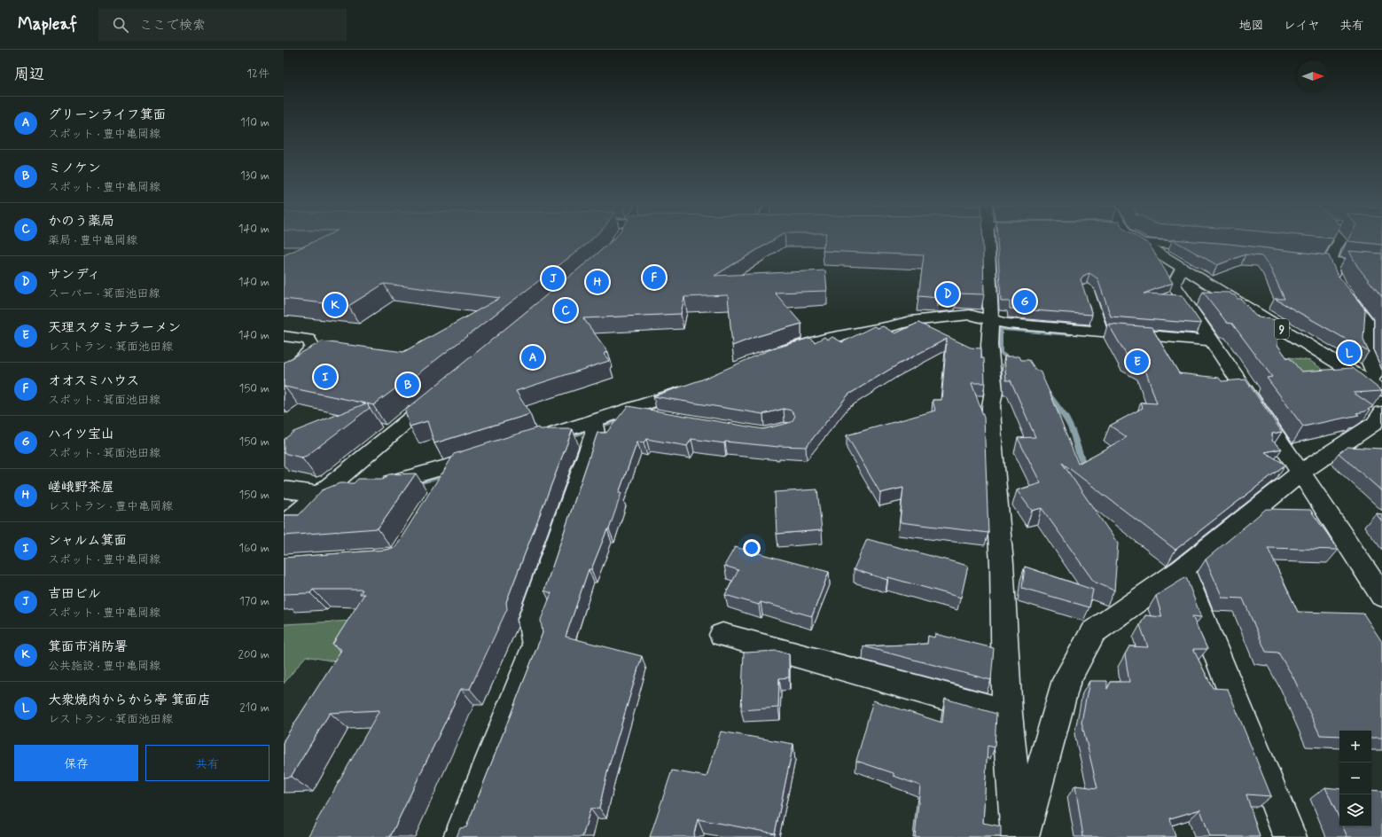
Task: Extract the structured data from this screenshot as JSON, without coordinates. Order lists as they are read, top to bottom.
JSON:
{
  "streets": {
    "street": ["9"]
  },
  "north": "right",
  "page": {
    "header": "Mapleaf",
    "search": "ここで検索",
    "nav": ["地図", "レイヤ", "共有"],
    "heading": ["周辺", "12件"],
    "list": [
      {
        "mark": "A",
        "name": "グリーンライフ箕面",
        "note": "スポット · 豊中亀岡線",
        "value": "110 m"
      },
      {
        "mark": "B",
        "name": "ミノケン",
        "note": "スポット · 豊中亀岡線",
        "value": "130 m"
      },
      {
        "mark": "C",
        "name": "かのう薬局",
        "note": "薬局 · 豊中亀岡線",
        "value": "140 m"
      },
      {
        "mark": "D",
        "name": "サンディ",
        "note": "スーパー · 箕面池田線",
        "value": "140 m"
      },
      {
        "mark": "E",
        "name": "天理スタミナラーメン",
        "note": "レストラン · 箕面池田線",
        "value": "140 m"
      },
      {
        "mark": "F",
        "name": "オオスミハウス",
        "note": "スポット · 箕面池田線",
        "value": "150 m"
      },
      {
        "mark": "G",
        "name": "ハイツ宝山",
        "note": "スポット · 箕面池田線",
        "value": "150 m"
      },
      {
        "mark": "H",
        "name": "嵯峨野茶屋",
        "note": "レストラン · 豊中亀岡線",
        "value": "150 m"
      },
      {
        "mark": "I",
        "name": "シャルム箕面",
        "note": "スポット · 豊中亀岡線",
        "value": "160 m"
      },
      {
        "mark": "J",
        "name": "吉田ビル",
        "note": "スポット · 豊中亀岡線",
        "value": "170 m"
      },
      {
        "mark": "K",
        "name": "箕面市消防署",
        "note": "公共施設 · 豊中亀岡線",
        "value": "200 m"
      },
      {
        "mark": "L",
        "name": "大衆焼肉からから亭 箕面店",
        "note": "レストラン · 箕面池田線",
        "value": "210 m"
      }
    ],
    "pins": [
      "F",
      "J",
      "H",
      "D",
      "G",
      "K",
      "C",
      "L",
      "A",
      "E",
      "I",
      "B"
    ],
    "map_buttons": ["+", "−"],
    "buttons": ["保存", "共有"]
  }
}
